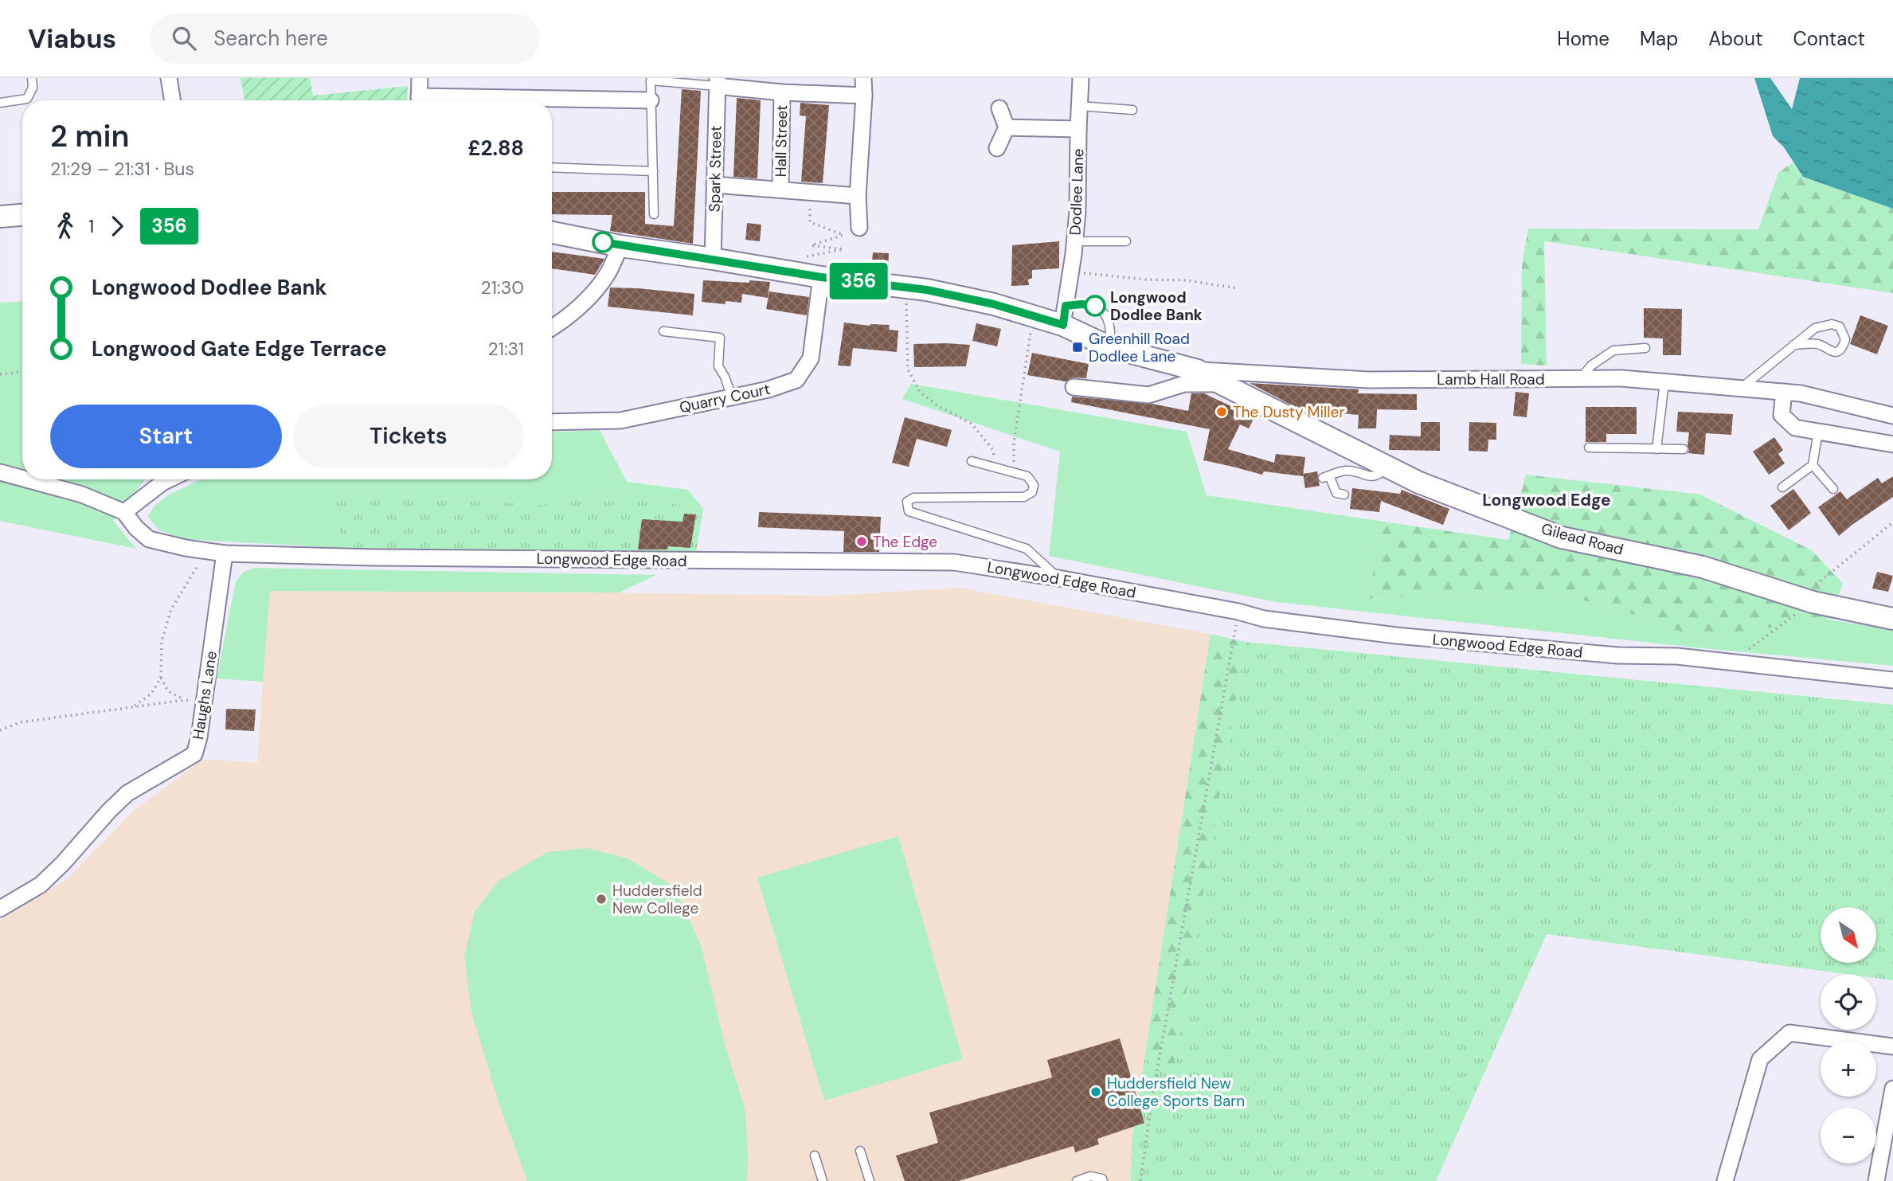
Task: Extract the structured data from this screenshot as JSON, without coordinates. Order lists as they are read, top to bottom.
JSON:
{
  "streets": {
    "street": [
      "Hall Street",
      "Spark Street",
      "Dodlee Lane",
      "Lamb Hall Road",
      "Quarry Court",
      "Gilead Road",
      "Longwood Edge Road",
      "Haughs Lane"
    ]
  },
  "crossings": [
    ["Spark Street", "Gilead Road"],
    ["Dodlee Lane", "Gilead Road"],
    ["Lamb Hall Road", "Gilead Road"],
    ["Quarry Court", "Gilead Road"],
    ["Longwood Edge Road", "Haughs Lane"]
  ],
  "districts": ["Longwood Edge"],
  "places": {
    "other": [
      "Longwood Dodlee Bank",
      "The Dusty Miller",
      "The Edge",
      "Huddersfield New College",
      "Huddersfield New College Sports Barn"
    ],
    "transit": ["Greenhill Road Dodlee Lane"]
  },
  "lines": ["bus line 356"],
  "north": "bottom right",
  "page": {
    "header": "Viabus",
    "search": "Search here",
    "nav": [
      "Home",
      "Map",
      "About",
      "Contact"
    ],
    "on_map": "356",
    "heading": ["2 min", "21:29 – 21:31 · Bus", "£2.88"],
    "legs": ["1", "356"],
    "list": [
      {
        "name": "Longwood Dodlee Bank",
        "value": "21:30"
      },
      {
        "name": "Longwood Gate Edge Terrace",
        "value": "21:31"
      }
    ],
    "buttons": ["Start", "Tickets"],
    "map_buttons": ["+", "−"]
  }
}
